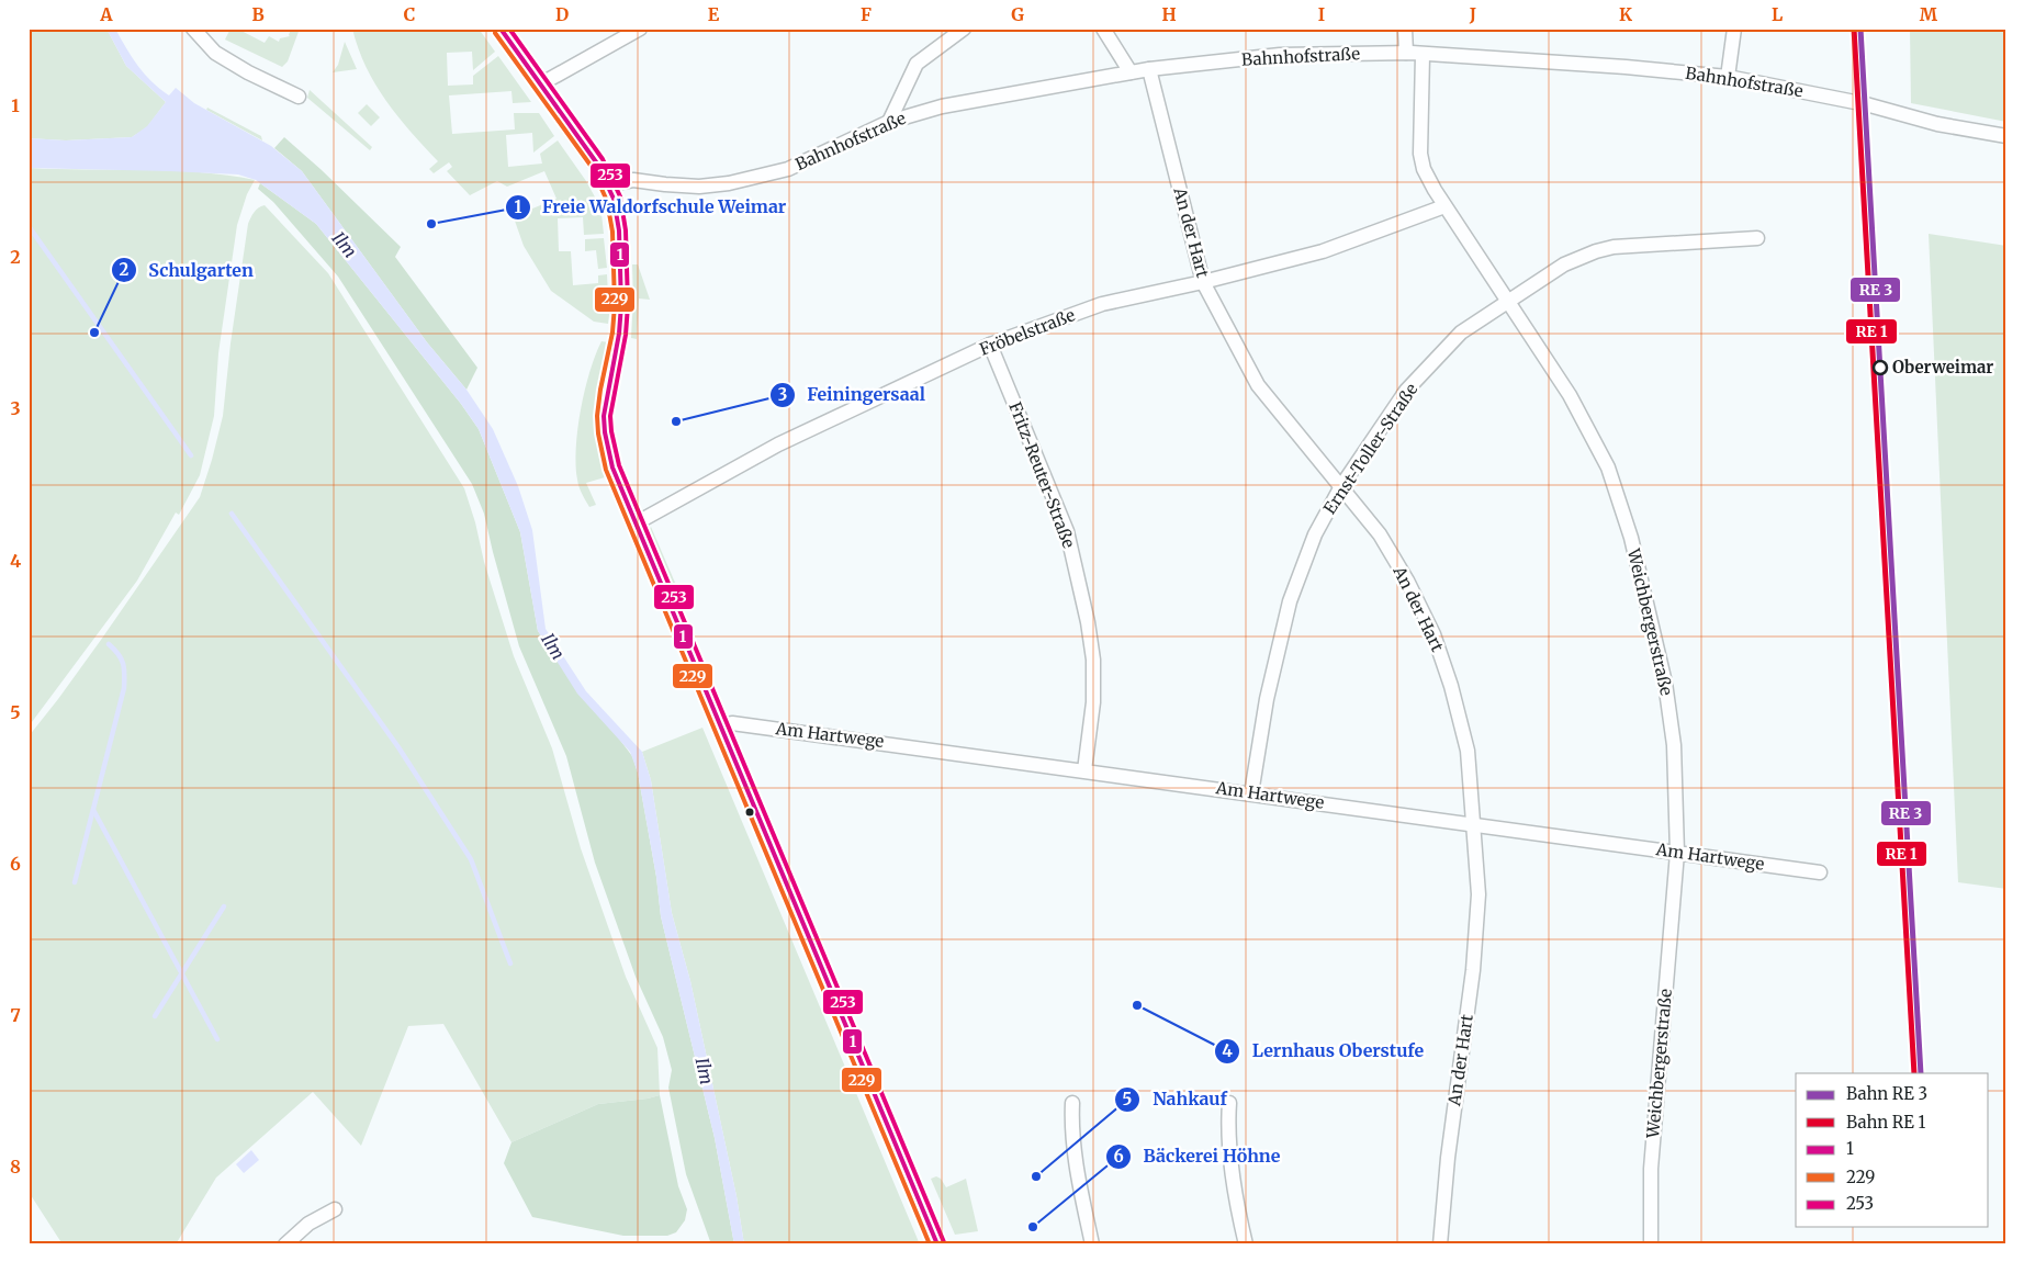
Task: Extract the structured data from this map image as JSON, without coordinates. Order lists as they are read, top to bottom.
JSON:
{
  "streets": {
    "street": [
      "Bahnhofstraße",
      "An der Hart",
      "Fröbelstraße",
      "Ernst-Toller-Straße",
      "Fritz-Reuter-Straße",
      "Weichbergerstraße",
      "Am Hartwege"
    ]
  },
  "crossings": [
    ["Bahnhofstraße", "An der Hart"],
    ["Bahnhofstraße", "Weichbergerstraße"],
    ["An der Hart", "Fröbelstraße"],
    ["An der Hart", "Ernst-Toller-Straße"],
    ["An der Hart", "Am Hartwege"],
    ["Fröbelstraße", "Fritz-Reuter-Straße"],
    ["Fröbelstraße", "Weichbergerstraße"],
    ["Ernst-Toller-Straße", "Weichbergerstraße"],
    ["Ernst-Toller-Straße", "Am Hartwege"],
    ["Fritz-Reuter-Straße", "Am Hartwege"],
    ["Weichbergerstraße", "Am Hartwege"]
  ],
  "water": ["Ilm"],
  "places": [
    "Freie Waldorfschule Weimar",
    "Schulgarten",
    "Oberweimar",
    "Feiningersaal",
    "Lernhaus Oberstufe",
    "Nahkauf",
    "Bäckerei Höhne"
  ],
  "lines": ["transit line 1", "transit line 253", "transit line 229"],
  "legend": [
    "Bahn RE 3",
    "Bahn RE 1",
    "1",
    "229",
    "253"
  ],
  "grid": {
    "columns": [
      "A",
      "B",
      "C",
      "D",
      "E",
      "F",
      "G",
      "H",
      "I",
      "J",
      "K",
      "L",
      "M"
    ],
    "rows": [
      "1",
      "2",
      "3",
      "4",
      "5",
      "6",
      "7",
      "8"
    ]
  }
}
